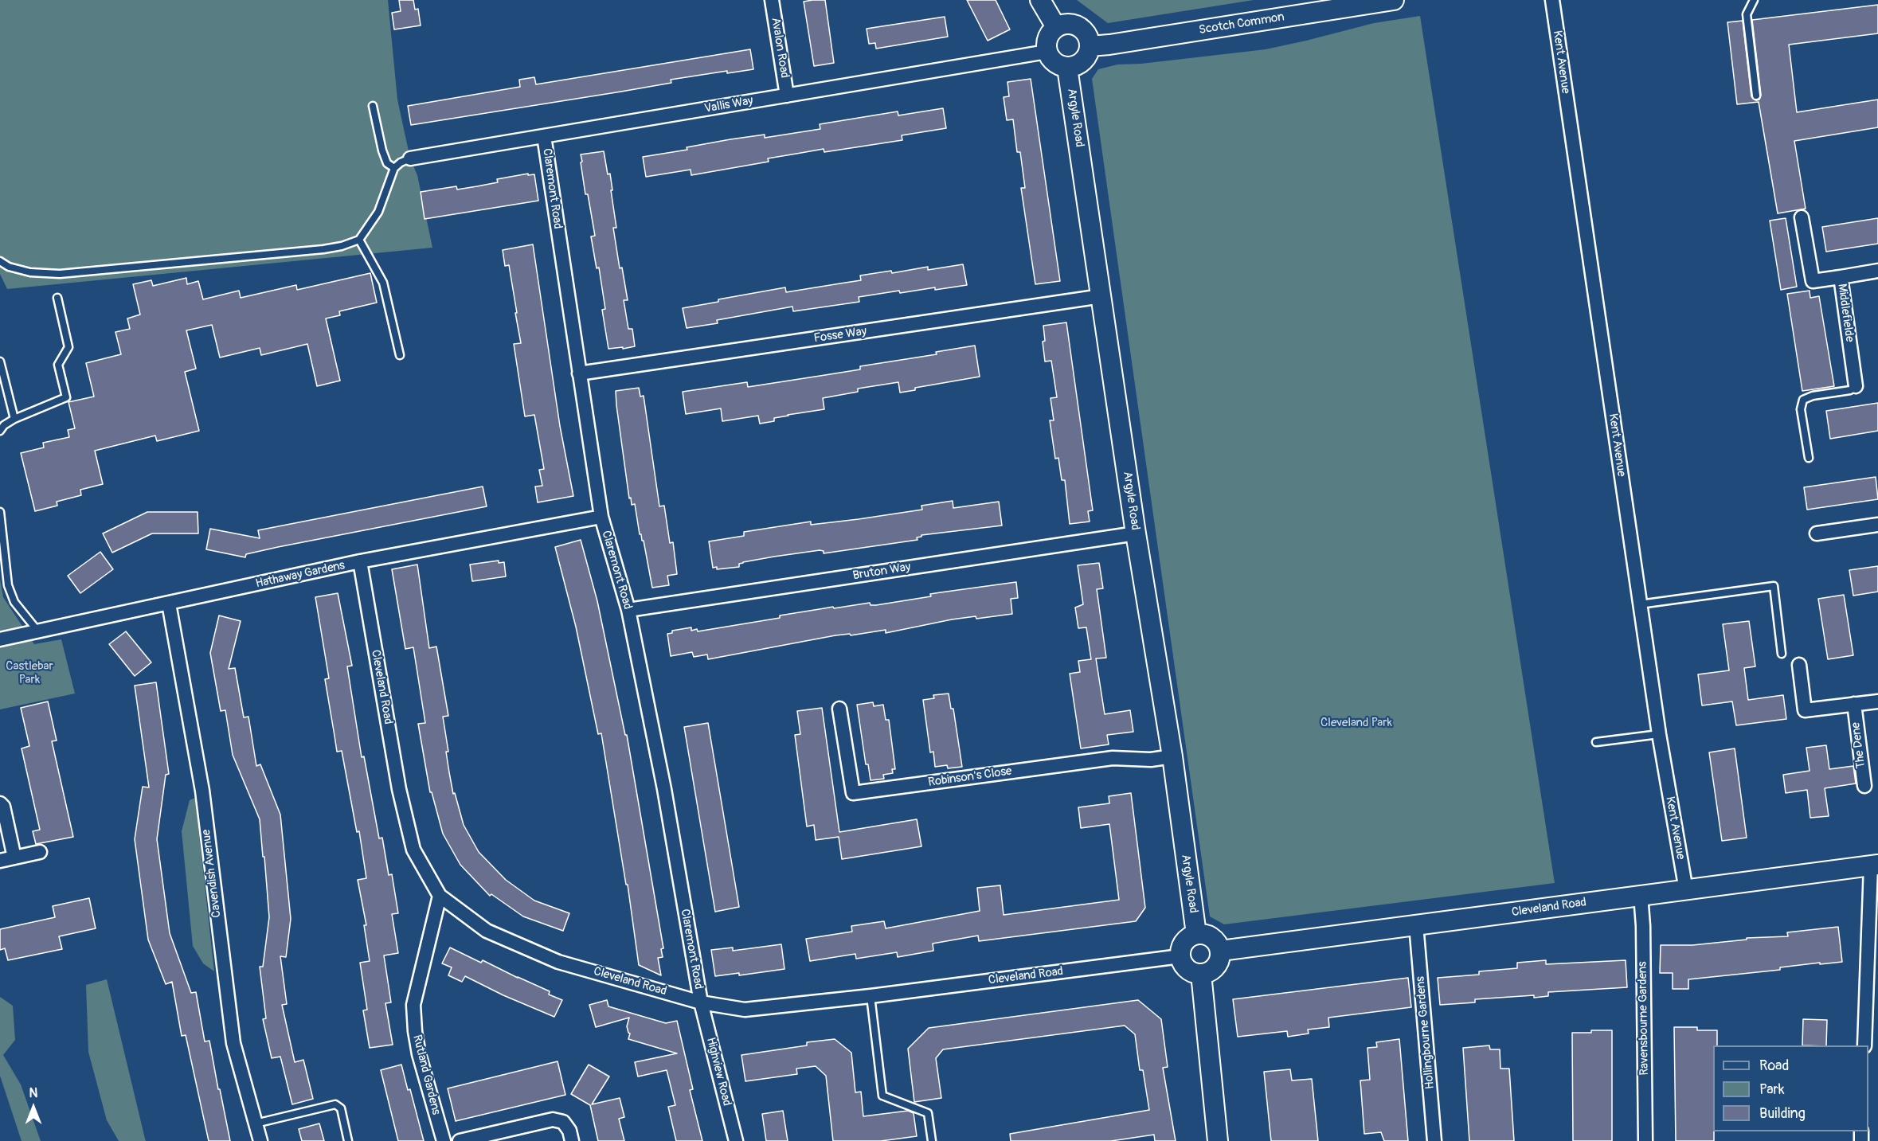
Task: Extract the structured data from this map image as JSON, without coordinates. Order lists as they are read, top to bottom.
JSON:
{
  "streets": {
    "main road": ["Scotch Common", "Argyle Road", "Cleveland Road"],
    "street": [
      "Avalon Road",
      "Kent Avenue",
      "Vallis Way",
      "Claremont Road",
      "Middlefielde",
      "Fosse Way",
      "Bruton Way",
      "Hathaway Gardens",
      "The Dene",
      "Robinson's Close",
      "Cavendish Avenue",
      "Ravensbourne Gardens",
      "Hollingbourne Gardens",
      "Highview Road",
      "Rutland Gardens"
    ]
  },
  "crossings": [
    ["Scotch Common", "Vallis Way"],
    ["Scotch Common", "Argyle Road"],
    ["Avalon Road", "Vallis Way"],
    ["Kent Avenue", "Cleveland Road"],
    ["Vallis Way", "Argyle Road"],
    ["Vallis Way", "Claremont Road"],
    ["Argyle Road", "Fosse Way"],
    ["Argyle Road", "Bruton Way"],
    ["Argyle Road", "Cleveland Road"],
    ["Argyle Road", "Robinson's Close"],
    ["Claremont Road", "Fosse Way"],
    ["Claremont Road", "Bruton Way"],
    ["Claremont Road", "Hathaway Gardens"],
    ["Claremont Road", "Cleveland Road"],
    ["Claremont Road", "Highview Road"],
    ["Hathaway Gardens", "Cleveland Road"],
    ["Hathaway Gardens", "Cavendish Avenue"],
    ["Cleveland Road", "Ravensbourne Gardens"],
    ["Cleveland Road", "Hollingbourne Gardens"],
    ["Cleveland Road", "Highview Road"],
    ["Cleveland Road", "Rutland Gardens"]
  ],
  "parks": ["Castlebar Park", "Cleveland Park"],
  "legend": ["Road", "Park", "Building"],
  "north": "top"
}
